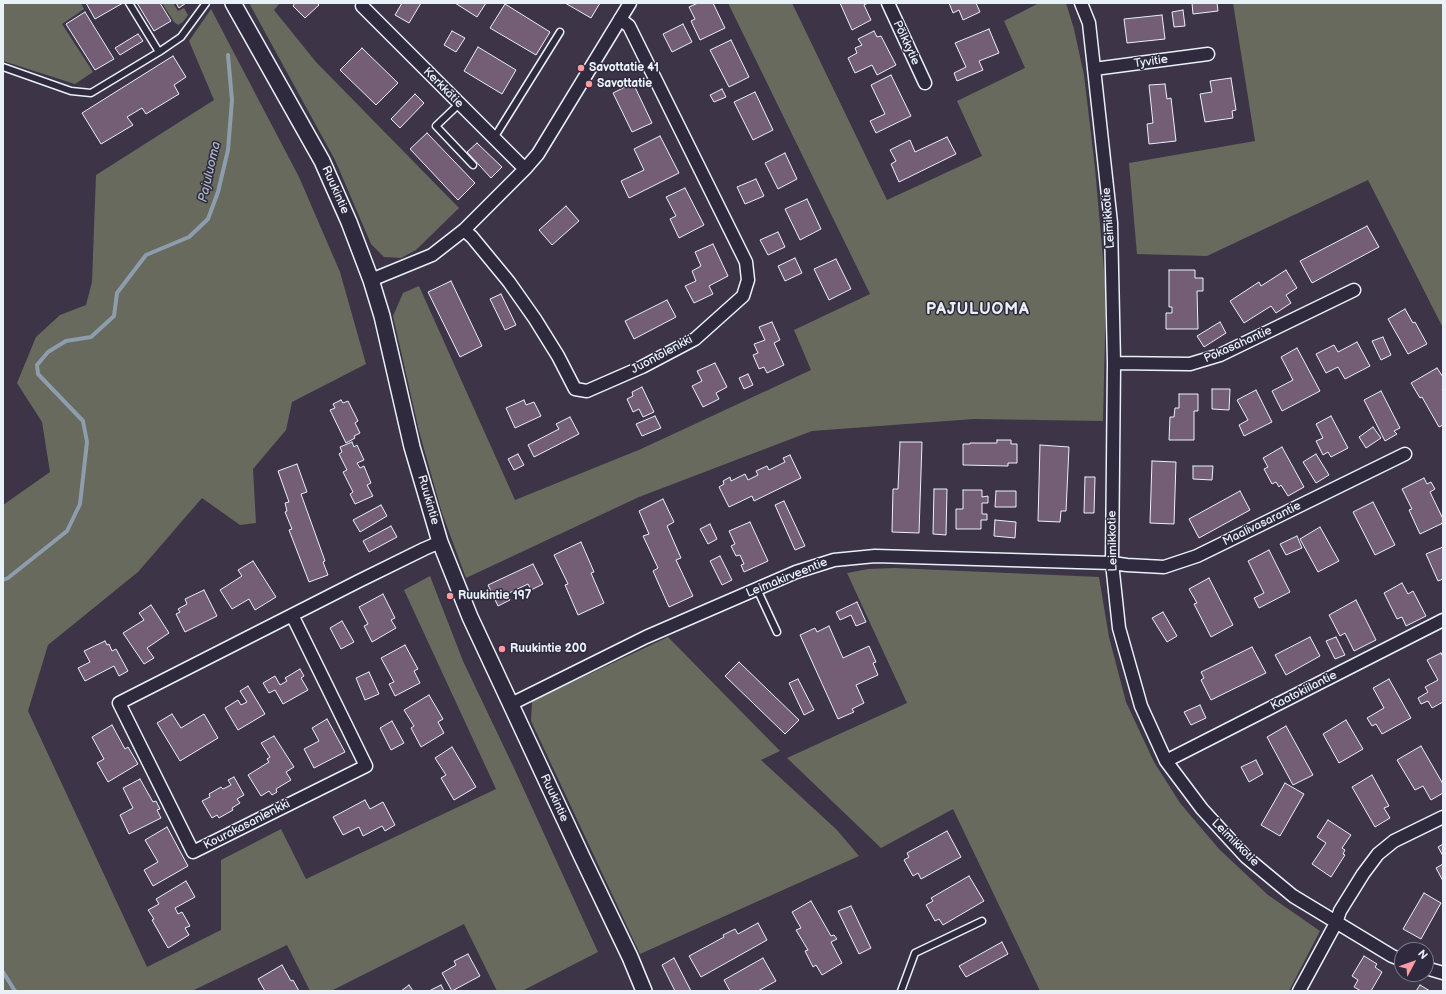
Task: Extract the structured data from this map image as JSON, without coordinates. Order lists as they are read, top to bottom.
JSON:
{
  "streets": {
    "street": [
      "Pölkkytie",
      "Tyvitie",
      "Kerkkätie",
      "Ruukintie",
      "Leimikkotie",
      "Pokasahantie",
      "Juontolenkki",
      "Maalivasarantie",
      "Leimakirveentie",
      "Kaatokiilantie",
      "Kourakasanlenkki"
    ]
  },
  "crossings": [
    ["Tyvitie", "Leimikkotie"],
    ["Ruukintie", "Leimakirveentie"],
    ["Ruukintie", "Kourakasanlenkki"],
    ["Leimikkotie", "Pokasahantie"],
    ["Leimikkotie", "Maalivasarantie"],
    ["Leimikkotie", "Leimakirveentie"],
    ["Leimikkotie", "Kaatokiilantie"],
    ["Maalivasarantie", "Leimakirveentie"]
  ],
  "districts": ["PAJULUOMA"],
  "water": ["Pajuluoma"],
  "places": [
    "Savottatie 41",
    "Savottatie",
    "Ruukintie 197",
    "Ruukintie 200"
  ],
  "north": "top right"
}
